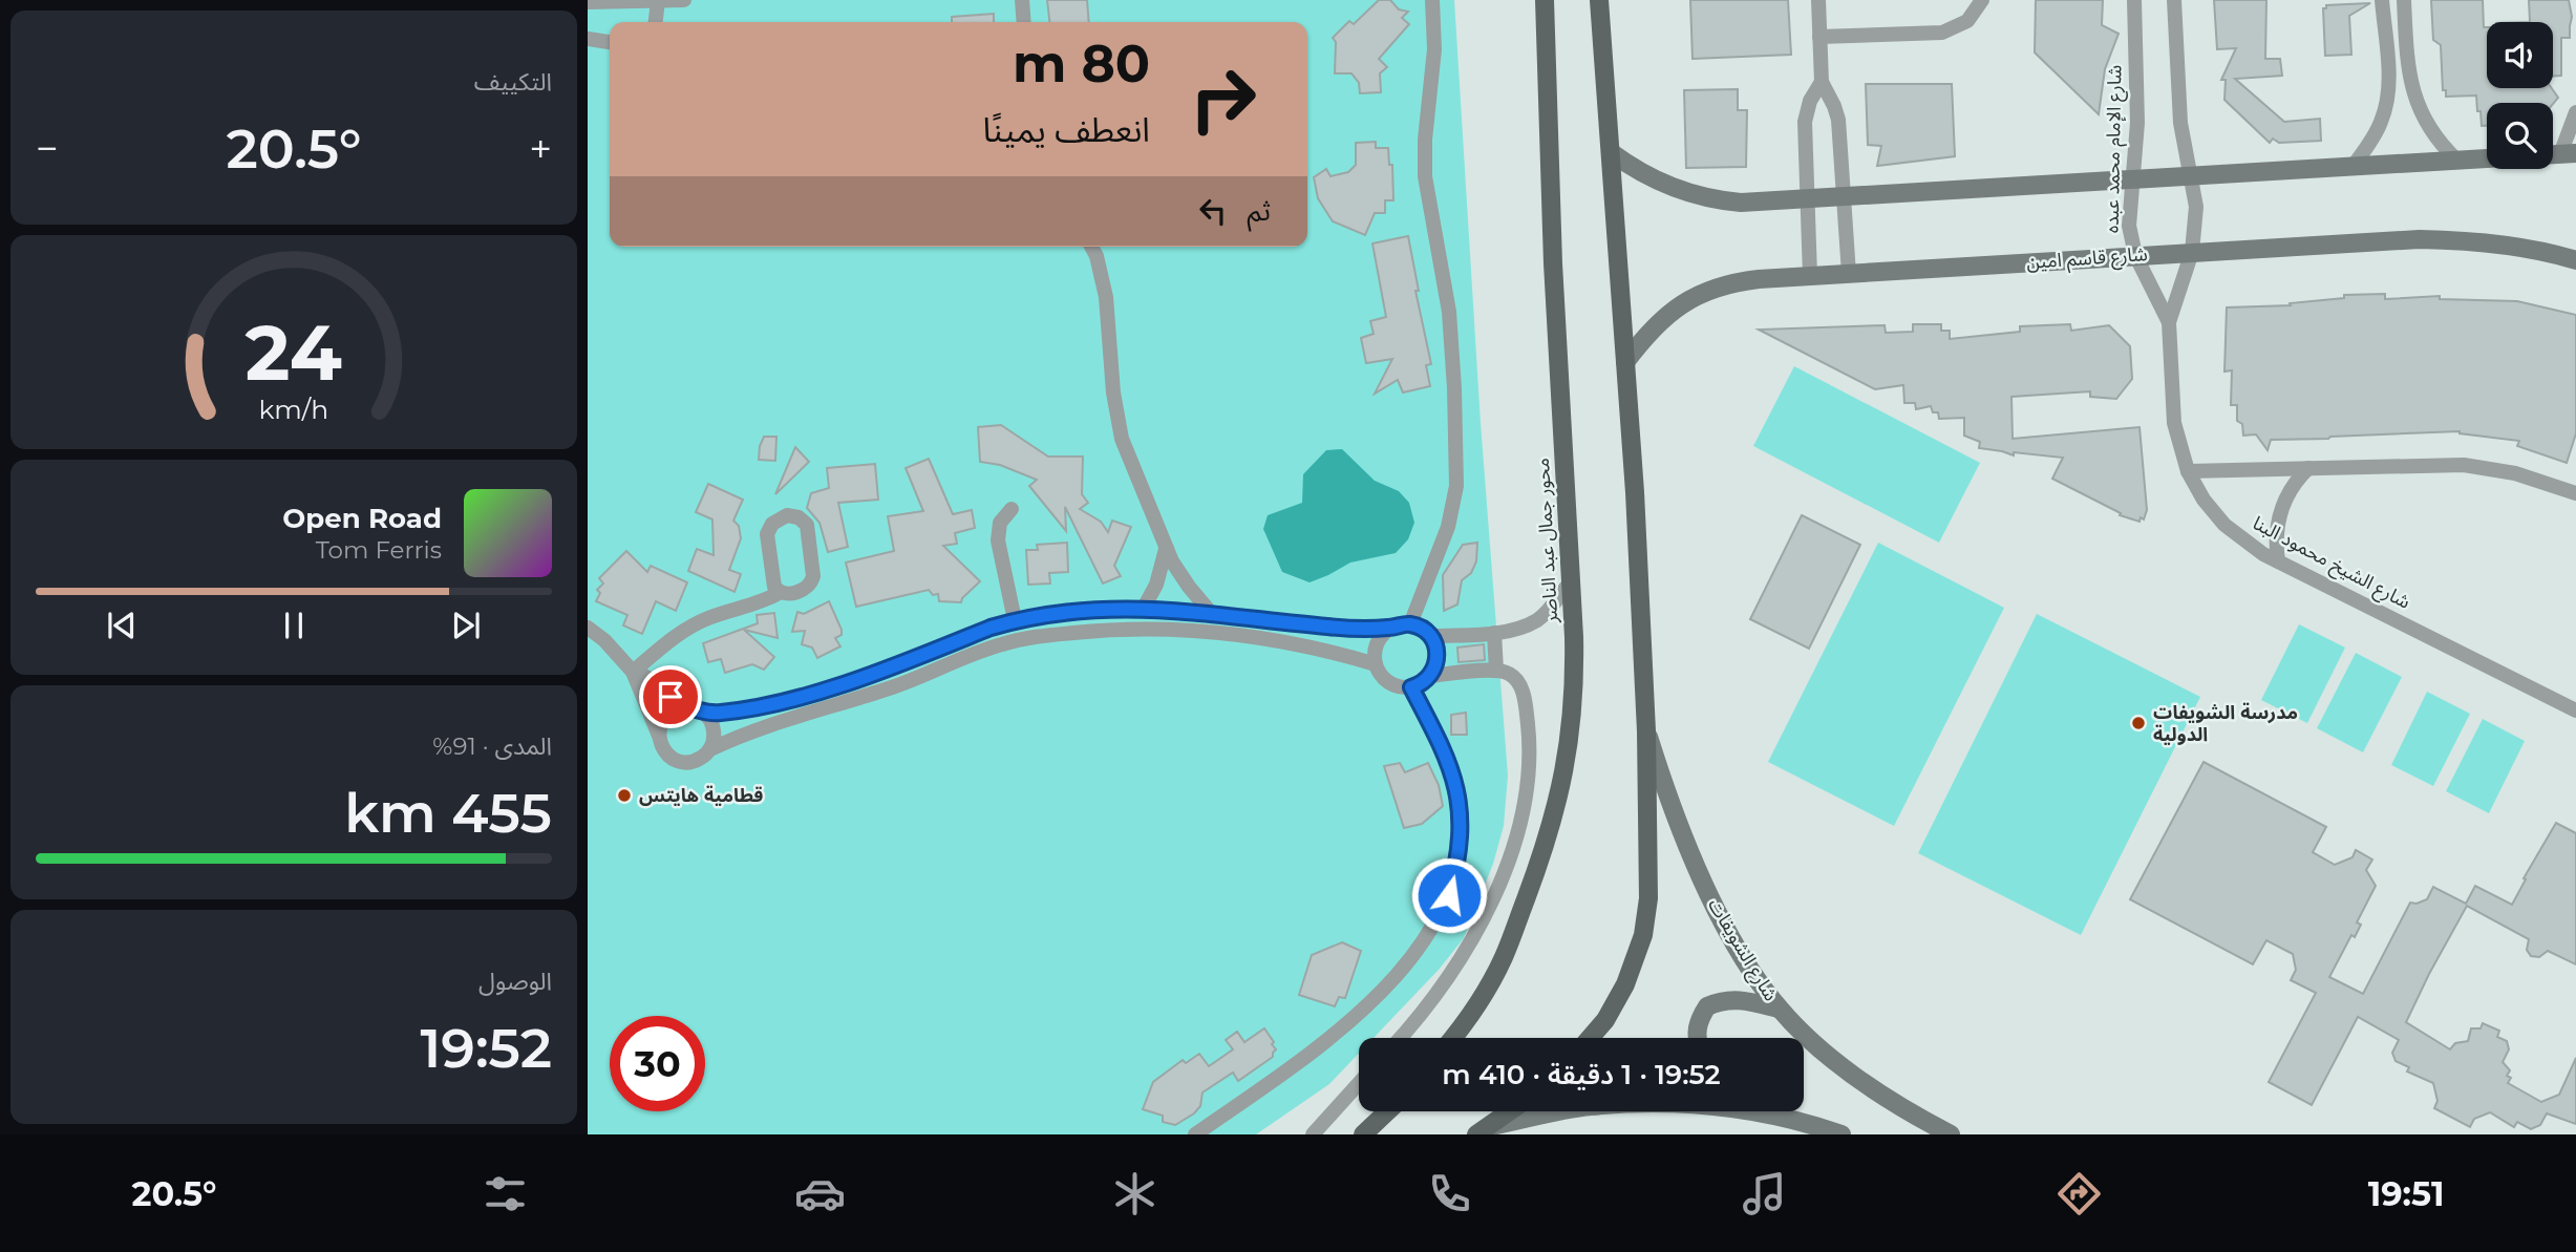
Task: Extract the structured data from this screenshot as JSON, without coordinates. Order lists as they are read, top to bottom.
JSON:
{
  "streets": {
    "main road": ["شارع قاسم امين", "محور جمال عبد الناصر", "شارع الشويفات"],
    "street": ["شارع الإمام محمد عبده", "شارع الشيخ محمود البنا"]
  },
  "crossings": [
    ["شارع الإمام محمد عبده", "شارع قاسم امين"],
    ["شارع الإمام محمد عبده", "شارع الشيخ محمود البنا"],
    ["شارع قاسم امين", "شارع الشيخ محمود البنا"]
  ],
  "places": ["مدرسة الشويفات الدولية", "قطامية هايتس"],
  "page": {
    "tile": [
      "التكييف",
      ["المدى · 91%", "455 km"],
      ["الوصول", "19:52"]
    ],
    "turn": ["80 m", "انعطف يمينًا"],
    "heat": ["−", "20.5°", "+"],
    "then": "ثم",
    "song": ["Open Road", "Tom Ferris"],
    "limit": "30",
    "trip": "19:52 · 1 دقيقة · 410 m",
    "tabs": ["19:51", "20.5°"],
    "gauge": ["24", "km/h"]
  }
}
